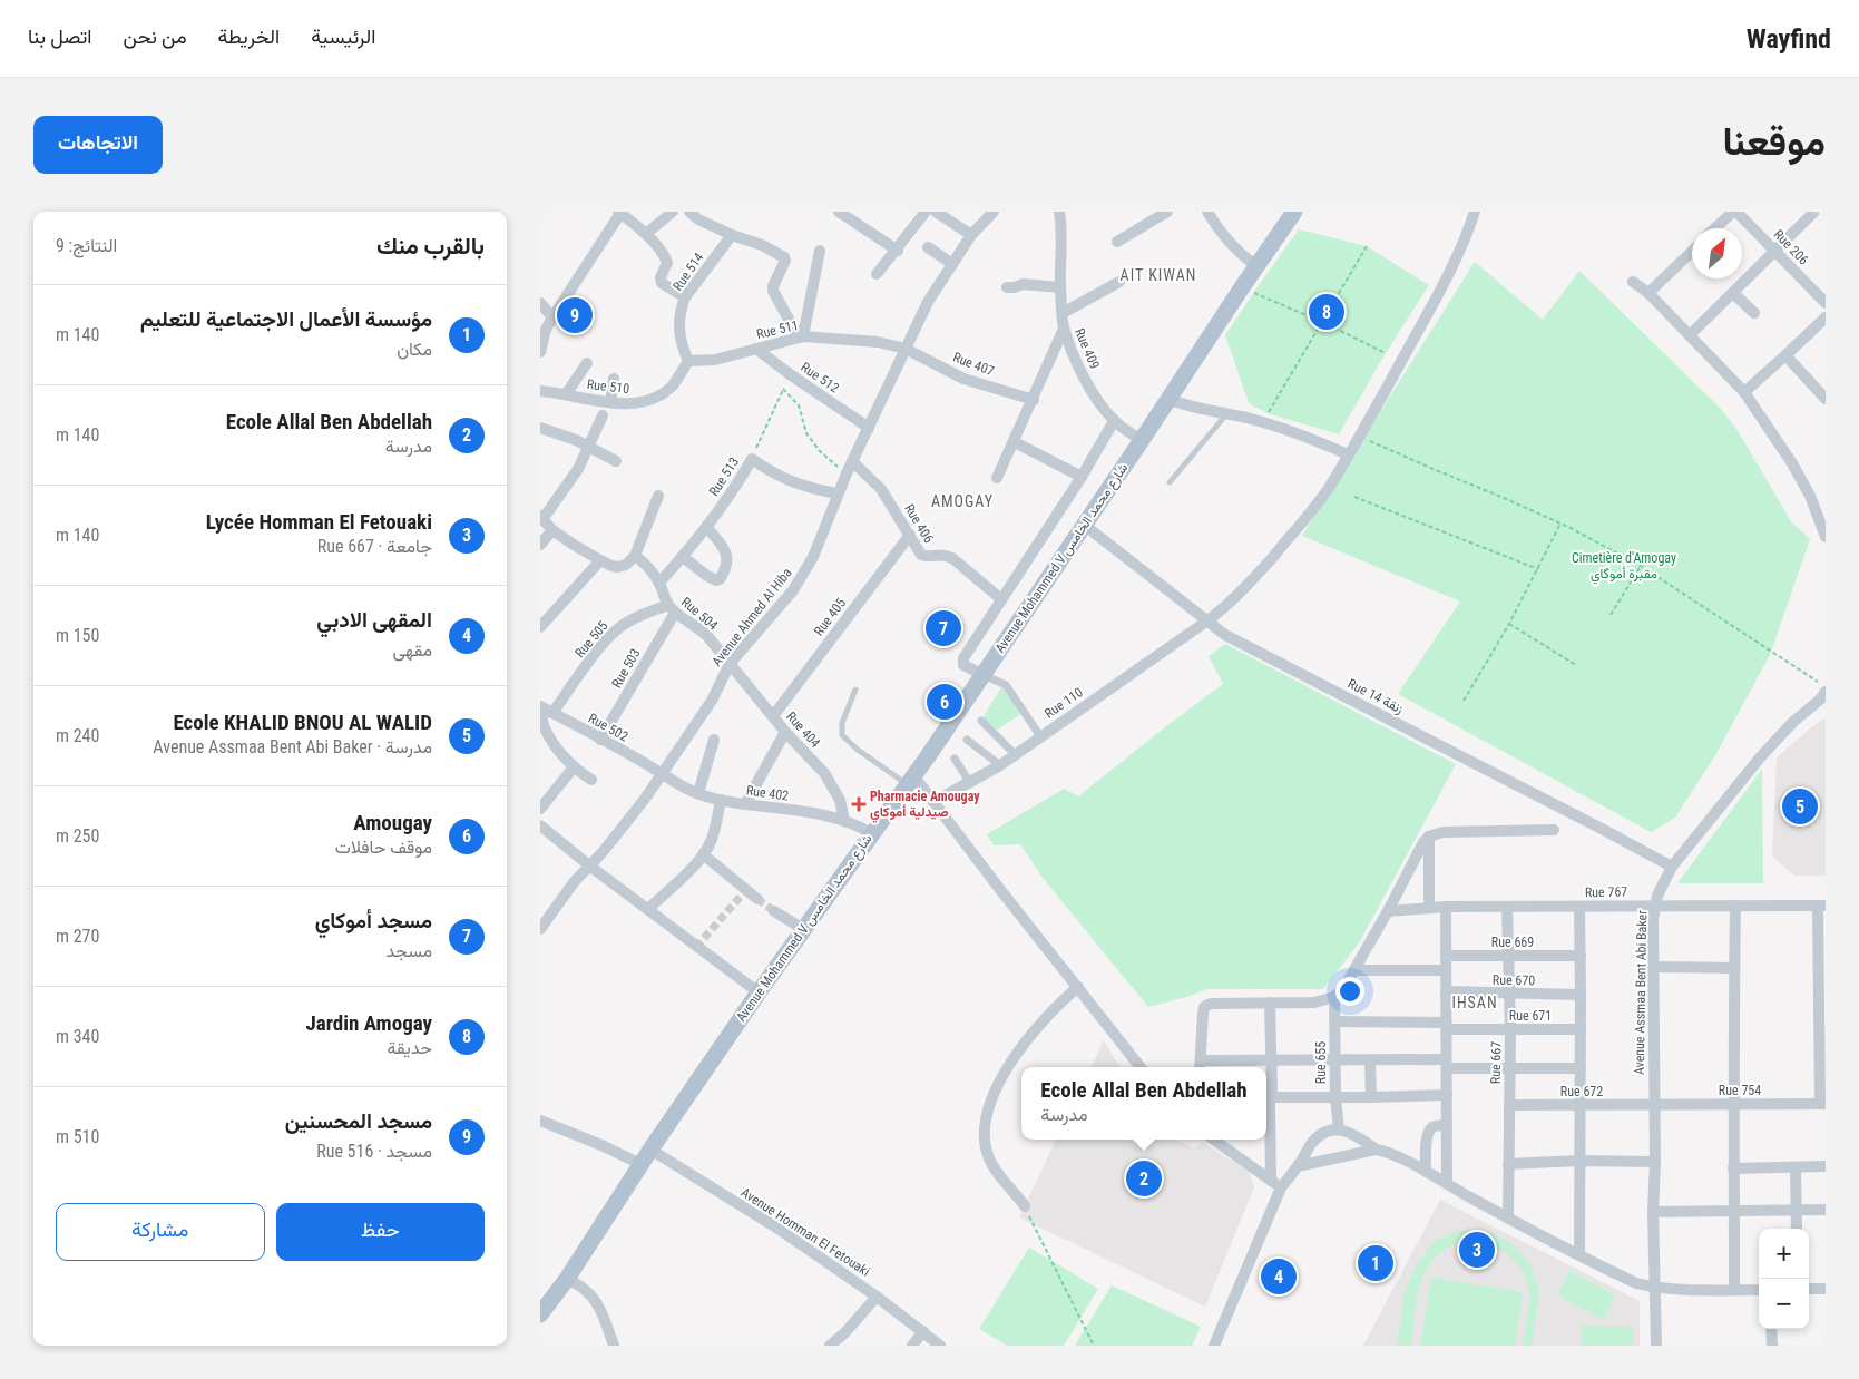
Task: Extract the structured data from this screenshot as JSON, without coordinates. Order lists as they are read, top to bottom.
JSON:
{
  "streets": {
    "main road": ["Avenue Mohammed V شارع محمد الخامس"],
    "street": [
      "Rue 206",
      "Rue 514",
      "Rue 511",
      "Rue 409",
      "Rue 407",
      "Rue 512",
      "Rue 510",
      "Rue 513",
      "Rue 406",
      "Rue 504",
      "Avenue Ahmed Al Hiba",
      "Rue 405",
      "Rue 505",
      "Rue 503",
      "Rue 14 زنقة",
      "Rue 110",
      "Rue 502",
      "Rue 404",
      "Rue 402",
      "Rue 767",
      "Rue 669",
      "Rue 670",
      "Avenue Assmaa Bent Abi Baker",
      "Rue 671",
      "Rue 655",
      "Rue 667",
      "Rue 754",
      "Rue 672",
      "Avenue Homman El Fetouaki"
    ]
  },
  "crossings": [
    ["Rue 514", "Rue 511"],
    ["Rue 514", "Rue 510"],
    ["Rue 511", "Rue 407"],
    ["Rue 511", "Rue 512"],
    ["Rue 511", "Rue 510"],
    ["Rue 511", "Avenue Ahmed Al Hiba"],
    ["Rue 409", "Avenue Mohammed V شارع محمد الخامس"],
    ["Rue 407", "Avenue Ahmed Al Hiba"],
    ["Rue 512", "Avenue Ahmed Al Hiba"],
    ["Rue 513", "Rue 504"],
    ["Rue 513", "Avenue Ahmed Al Hiba"],
    ["Rue 406", "Avenue Ahmed Al Hiba"],
    ["Rue 406", "Rue 405"],
    ["Avenue Mohammed V شارع محمد الخامس", "Rue 14 زنقة"],
    ["Avenue Mohammed V شارع محمد الخامس", "Rue 402"],
    ["Avenue Mohammed V شارع محمد الخامس", "Avenue Homman El Fetouaki"],
    ["Rue 504", "Avenue Ahmed Al Hiba"],
    ["Rue 504", "Rue 505"],
    ["Rue 504", "Rue 503"],
    ["Rue 504", "Rue 404"],
    ["Avenue Ahmed Al Hiba", "Rue 502"],
    ["Avenue Ahmed Al Hiba", "Rue 404"],
    ["Avenue Ahmed Al Hiba", "Rue 402"],
    ["Rue 405", "Rue 404"],
    ["Rue 505", "Rue 503"],
    ["Rue 505", "Rue 502"],
    ["Rue 503", "Rue 502"],
    ["Rue 14 زنقة", "Rue 110"],
    ["Rue 14 زنقة", "Avenue Assmaa Bent Abi Baker"],
    ["Rue 502", "Rue 402"],
    ["Rue 404", "Rue 402"],
    ["Rue 767", "Avenue Assmaa Bent Abi Baker"],
    ["Rue 767", "Rue 667"],
    ["Rue 669", "Rue 667"],
    ["Rue 670", "Rue 667"],
    ["Avenue Assmaa Bent Abi Baker", "Rue 754"],
    ["Avenue Assmaa Bent Abi Baker", "Rue 672"],
    ["Rue 671", "Rue 655"],
    ["Rue 671", "Rue 667"],
    ["Rue 667", "Rue 672"],
    ["Rue 754", "Rue 672"]
  ],
  "districts": ["AIT KIWAN", "AMOGAY", "IHSAN"],
  "parks": ["Cimetière d'Amogay مقبرة أموگاي"],
  "places": {
    "health": ["Pharmacie Amougay صيدلية أموكاي"]
  },
  "north": "top right",
  "page": {
    "header": "Wayfind",
    "nav": [
      "الرئيسية",
      "الخريطة",
      "من نحن",
      "اتصل بنا"
    ],
    "title": "موقعنا",
    "buttons": [
      "الاتجاهات",
      ["حفظ", "مشاركة"]
    ],
    "heading": ["بالقرب منك", "النتائج: 9"],
    "list": [
      {
        "mark": "1",
        "name": "مؤسسة الأعمال الاجتماعية للتعليم",
        "note": "مكان",
        "value": "140 m"
      },
      {
        "mark": "2",
        "name": "Ecole Allal Ben Abdellah",
        "note": "مدرسة",
        "value": "140 m"
      },
      {
        "mark": "3",
        "name": "Lycée Homman El Fetouaki",
        "note": "جامعة · Rue 667",
        "value": "140 m"
      },
      {
        "mark": "4",
        "name": "المقهى الادبي",
        "note": "مقهى",
        "value": "150 m"
      },
      {
        "mark": "5",
        "name": "Ecole KHALID BNOU AL WALID",
        "note": "مدرسة · Avenue Assmaa Bent Abi Baker",
        "value": "240 m"
      },
      {
        "mark": "6",
        "name": "Amougay",
        "note": "موقف حافلات",
        "value": "250 m"
      },
      {
        "mark": "7",
        "name": "مسجد أموكاي",
        "note": "مسجد",
        "value": "270 m"
      },
      {
        "mark": "8",
        "name": "Jardin Amogay",
        "note": "حديقة",
        "value": "340 m"
      },
      {
        "mark": "9",
        "name": "مسجد المحسنين",
        "note": "مسجد · Rue 516",
        "value": "510 m"
      }
    ],
    "pins": [
      "8",
      "9",
      "7",
      "6",
      "5",
      "2",
      "3",
      "1",
      "4"
    ],
    "popup": ["Ecole Allal Ben Abdellah", "مدرسة"],
    "map_buttons": ["+", "−"]
  }
}
